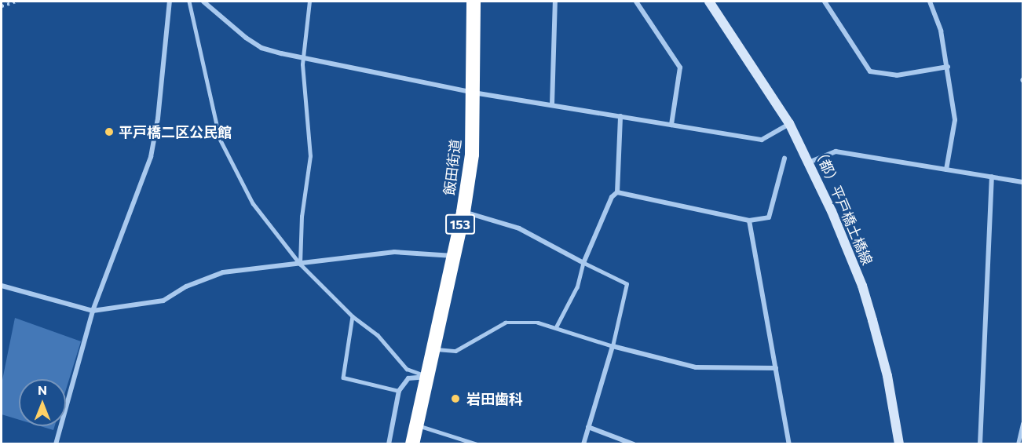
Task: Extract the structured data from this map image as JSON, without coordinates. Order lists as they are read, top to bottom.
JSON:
{
  "streets": {
    "highway": ["飯田街道", "153"],
    "street": ["（都）平戸橋土橋線"]
  },
  "places": ["平戸橋二区公民館", "岩田歯科"],
  "north": "top"
}
